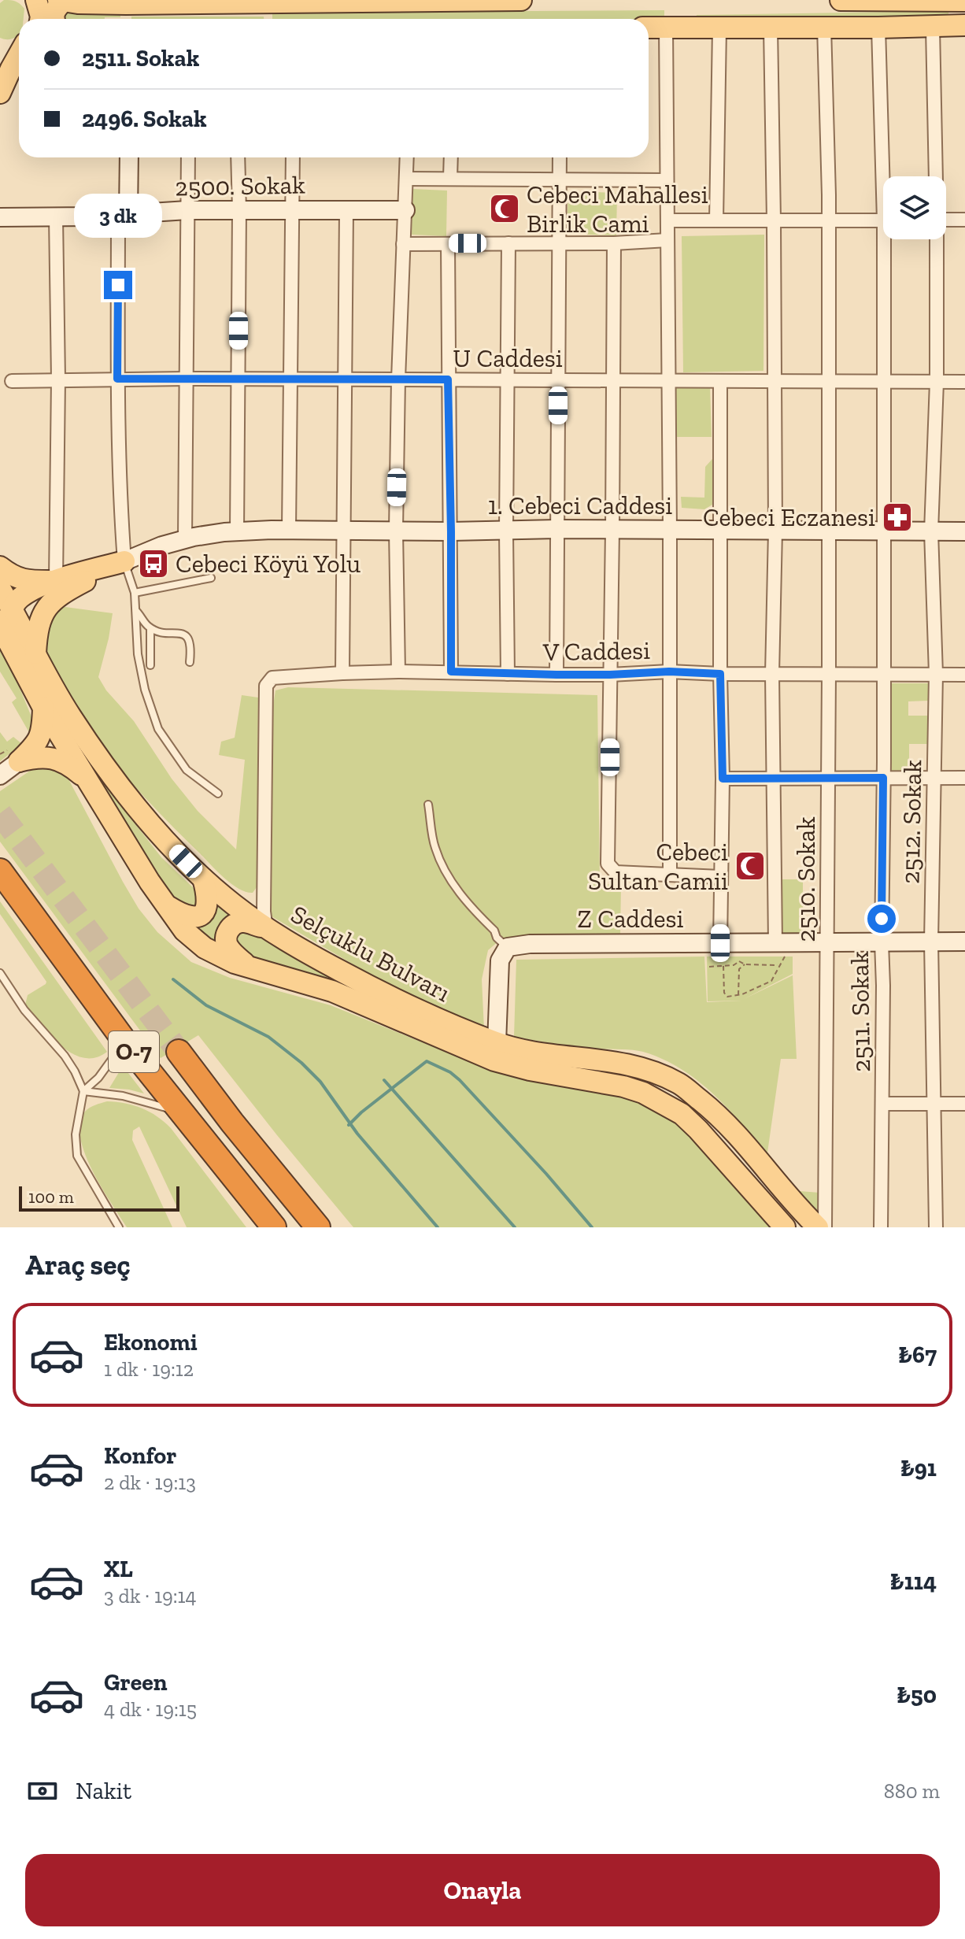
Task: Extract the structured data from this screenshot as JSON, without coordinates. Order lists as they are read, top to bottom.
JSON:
{
  "streets": {
    "highway": ["O-7"],
    "main road": ["Selçuklu Bulvarı"],
    "street": [
      "2500. Sokak",
      "U Caddesi",
      "1. Cebeci Caddesi",
      "V Caddesi",
      "2512. Sokak",
      "2510. Sokak",
      "Z Caddesi",
      "2511. Sokak"
    ]
  },
  "crossings": [
    ["U Caddesi", "2512. Sokak"],
    ["U Caddesi", "2510. Sokak"],
    ["U Caddesi", "2511. Sokak"],
    ["1. Cebeci Caddesi", "2512. Sokak"],
    ["1. Cebeci Caddesi", "2510. Sokak"],
    ["1. Cebeci Caddesi", "2511. Sokak"],
    ["V Caddesi", "2512. Sokak"],
    ["V Caddesi", "2510. Sokak"],
    ["V Caddesi", "Selçuklu Bulvarı"],
    ["V Caddesi", "2511. Sokak"],
    ["2512. Sokak", "Z Caddesi"],
    ["2510. Sokak", "Z Caddesi"],
    ["Z Caddesi", "2511. Sokak"]
  ],
  "places": {
    "mosque": ["Cebeci Mahallesi Birlik Cami", "Cebeci Sultan Camii"],
    "pharmacy": ["Cebeci Eczanesi"],
    "bus stop": ["Cebeci Köyü Yolu"]
  },
  "scale_bar": "100 m",
  "page": {
    "banner": ["2511. Sokak", "2496. Sokak"],
    "bubble": "3 dk",
    "scale": "100 m",
    "heading": "Araç seç",
    "list": [
      {
        "name": "Ekonomi",
        "note": "1 dk · 19:12",
        "value": "₺67"
      },
      {
        "name": "Konfor",
        "note": "2 dk · 19:13",
        "value": "₺91"
      },
      {
        "name": "XL",
        "note": "3 dk · 19:14",
        "value": "₺114"
      },
      {
        "name": "Green",
        "note": "4 dk · 19:15",
        "value": "₺50"
      }
    ],
    "pay": ["Nakit", "880 m"],
    "buttons": "Onayla"
  }
}
